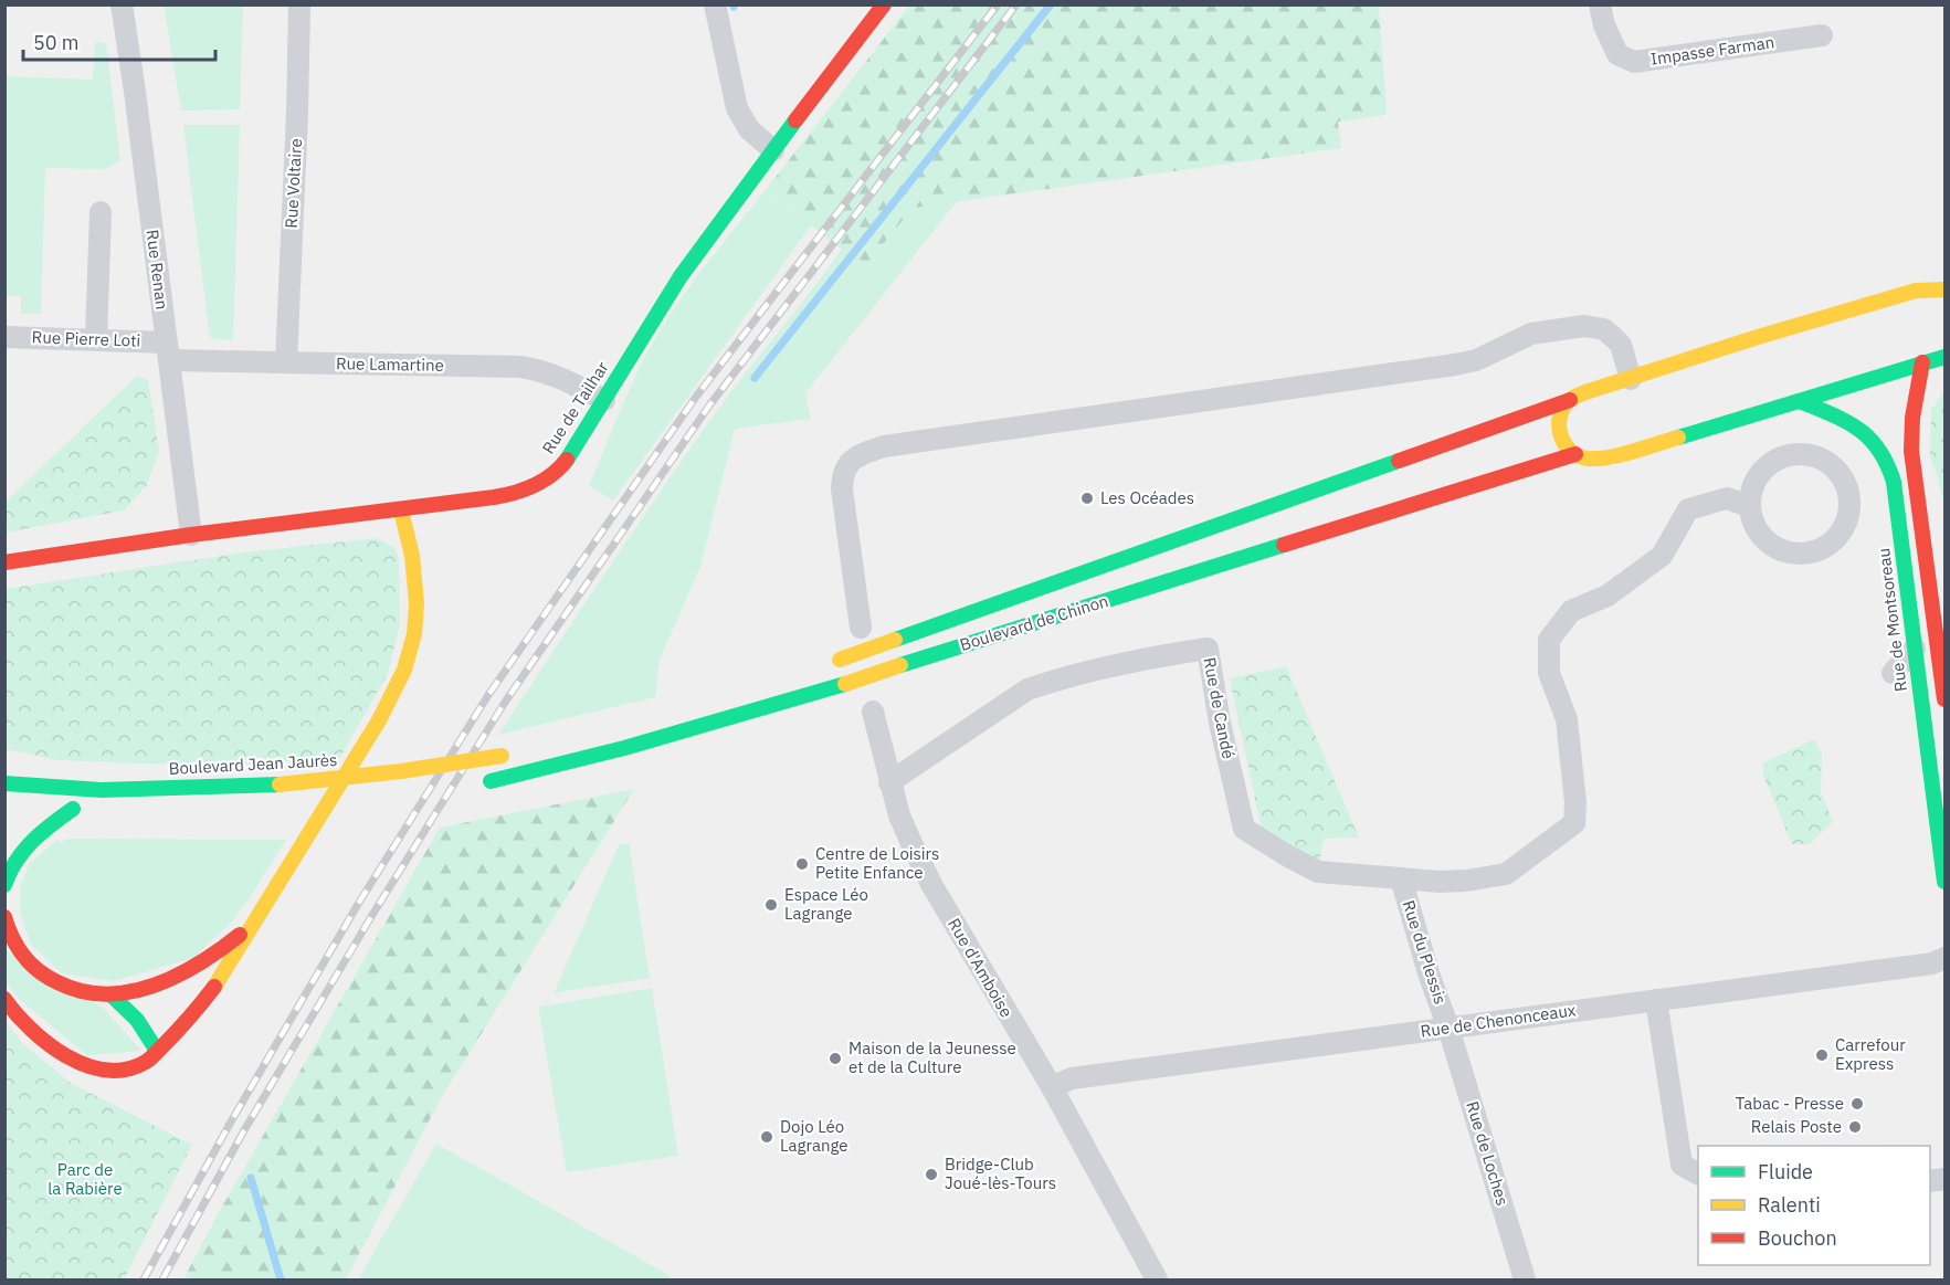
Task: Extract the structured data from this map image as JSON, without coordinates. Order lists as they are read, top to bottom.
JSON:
{
  "streets": {
    "main road": [
      "Rue de Tailhar",
      "Rue de Montsoreau",
      "Boulevard de Chinon",
      "Boulevard Jean Jaurès"
    ],
    "street": [
      "Impasse Farman",
      "Rue Voltaire",
      "Rue Renan",
      "Rue Pierre Loti",
      "Rue Lamartine",
      "Rue de Candé",
      "Rue du Plessis",
      "Rue d'Amboise",
      "Rue de Chenonceaux",
      "Rue de Loches"
    ]
  },
  "crossings": [
    ["Rue Voltaire", "Rue Lamartine"],
    ["Rue Renan", "Rue Pierre Loti"],
    ["Rue Renan", "Rue Lamartine"],
    ["Rue Renan", "Rue de Tailhar"],
    ["Rue Pierre Loti", "Rue Lamartine"],
    ["Rue Lamartine", "Rue de Tailhar"],
    ["Rue de Candé", "Rue du Plessis"],
    ["Rue de Candé", "Rue d'Amboise"],
    ["Rue du Plessis", "Rue de Chenonceaux"],
    ["Rue du Plessis", "Rue de Loches"],
    ["Rue d'Amboise", "Rue de Chenonceaux"],
    ["Rue de Chenonceaux", "Rue de Loches"]
  ],
  "parks": ["Parc de la Rabière"],
  "places": [
    "Les Océades",
    "Centre de Loisirs Petite Enfance",
    "Espace Léo Lagrange",
    "Carrefour Express",
    "Maison de la Jeunesse et de la Culture",
    "Tabac - Presse",
    "Relais Poste",
    "Dojo Léo Lagrange",
    "Bridge-Club Joué-lès-Tours"
  ],
  "legend": ["Fluide", "Ralenti", "Bouchon"],
  "scale_bar": "50 m"
}
